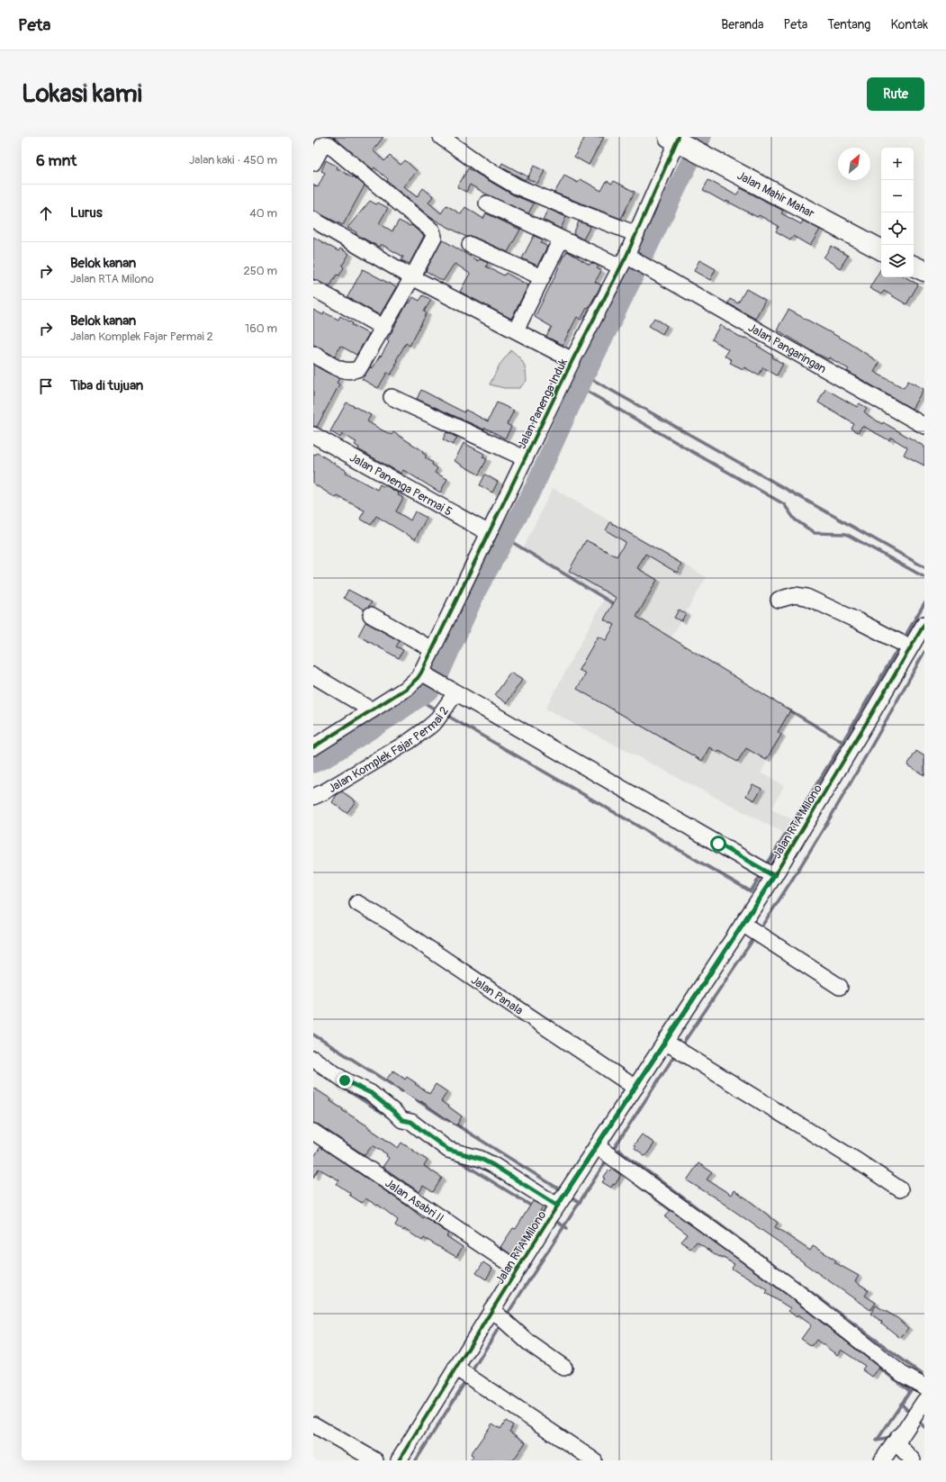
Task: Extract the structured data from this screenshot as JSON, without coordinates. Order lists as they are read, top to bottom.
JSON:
{
  "streets": {
    "highway": ["Jalan Mahir Mahar"],
    "street": [
      "Jalan Pangaringan",
      "Jalan Panenga Induk",
      "Jalan Panenga Permai 5",
      "Jalan Komplek Fajar Permai 2",
      "Jalan RTA Milono",
      "Jalan Panala",
      "Jalan Asabri II"
    ]
  },
  "crossings": [
    ["Jalan Mahir Mahar", "Jalan Panenga Induk"],
    ["Jalan Pangaringan", "Jalan Panenga Induk"],
    ["Jalan Panenga Induk", "Jalan Panenga Permai 5"],
    ["Jalan RTA Milono", "Jalan Panala"],
    ["Jalan RTA Milono", "Jalan Asabri II"]
  ],
  "north": "top right",
  "page": {
    "header": "Peta",
    "nav": [
      "Beranda",
      "Peta",
      "Tentang",
      "Kontak"
    ],
    "buttons": "Rute",
    "title": "Lokasi kami",
    "heading": ["6 mnt", "Jalan kaki · 450 m"],
    "map_buttons": ["+", "−"],
    "list": [
      ["Lurus", "40 m"],
      ["Belok kanan", "Jalan RTA Milono", "250 m"],
      ["Belok kanan", "Jalan Komplek Fajar Permai 2", "160 m"],
      "Tiba di tujuan"
    ]
  }
}
